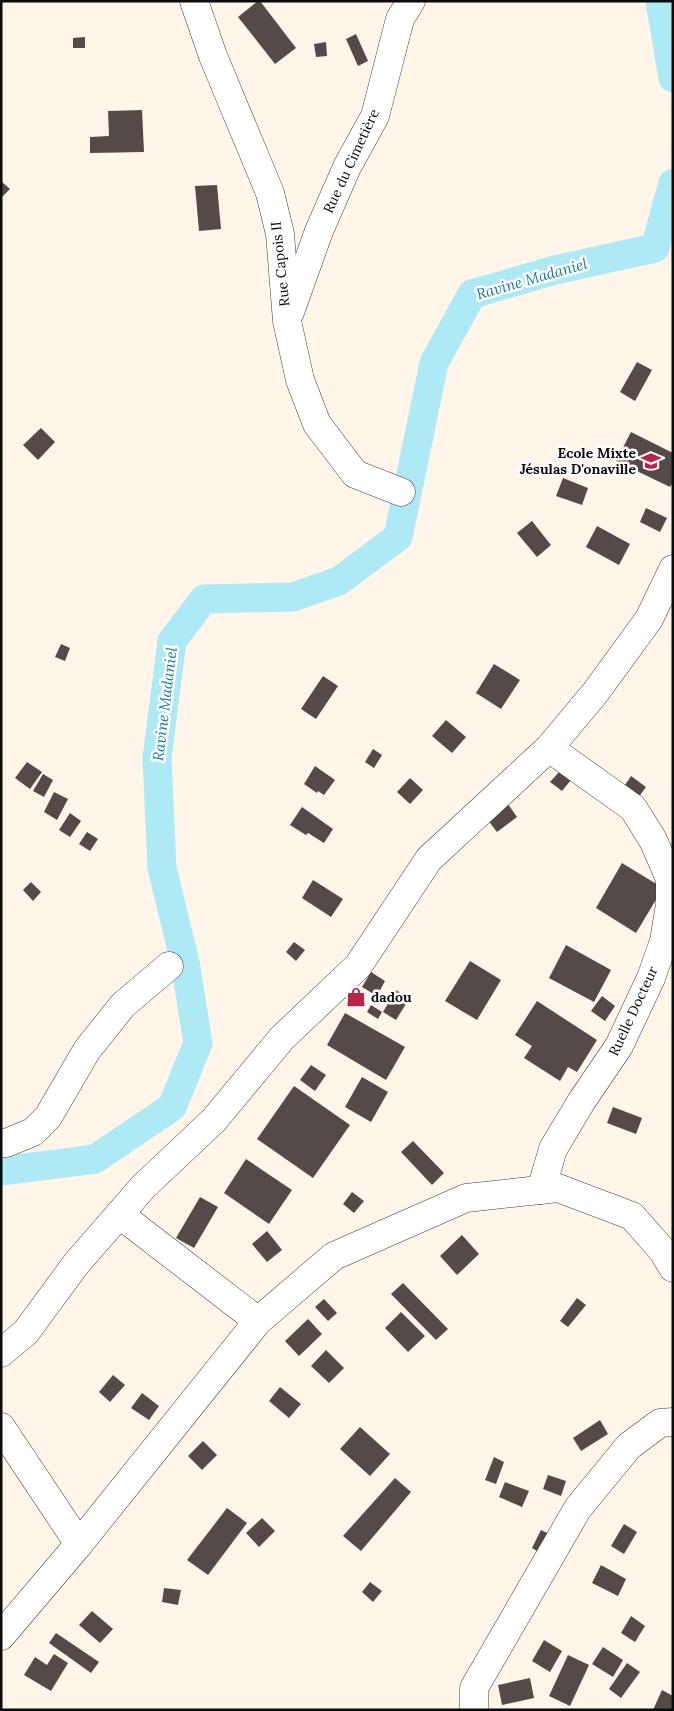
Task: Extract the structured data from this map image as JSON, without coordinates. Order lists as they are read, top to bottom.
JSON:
{
  "streets": {
    "street": ["Rue du Cimetière", "Rue Capois II", "Ruelle Docteur"]
  },
  "crossings": [
    ["Rue du Cimetière", "Rue Capois II"]
  ],
  "water": ["Ravine Madaniel"],
  "places": {
    "school or university": ["Ecole Mixte Jésulas D'onaville"],
    "shop": ["dadou"]
  }
}
